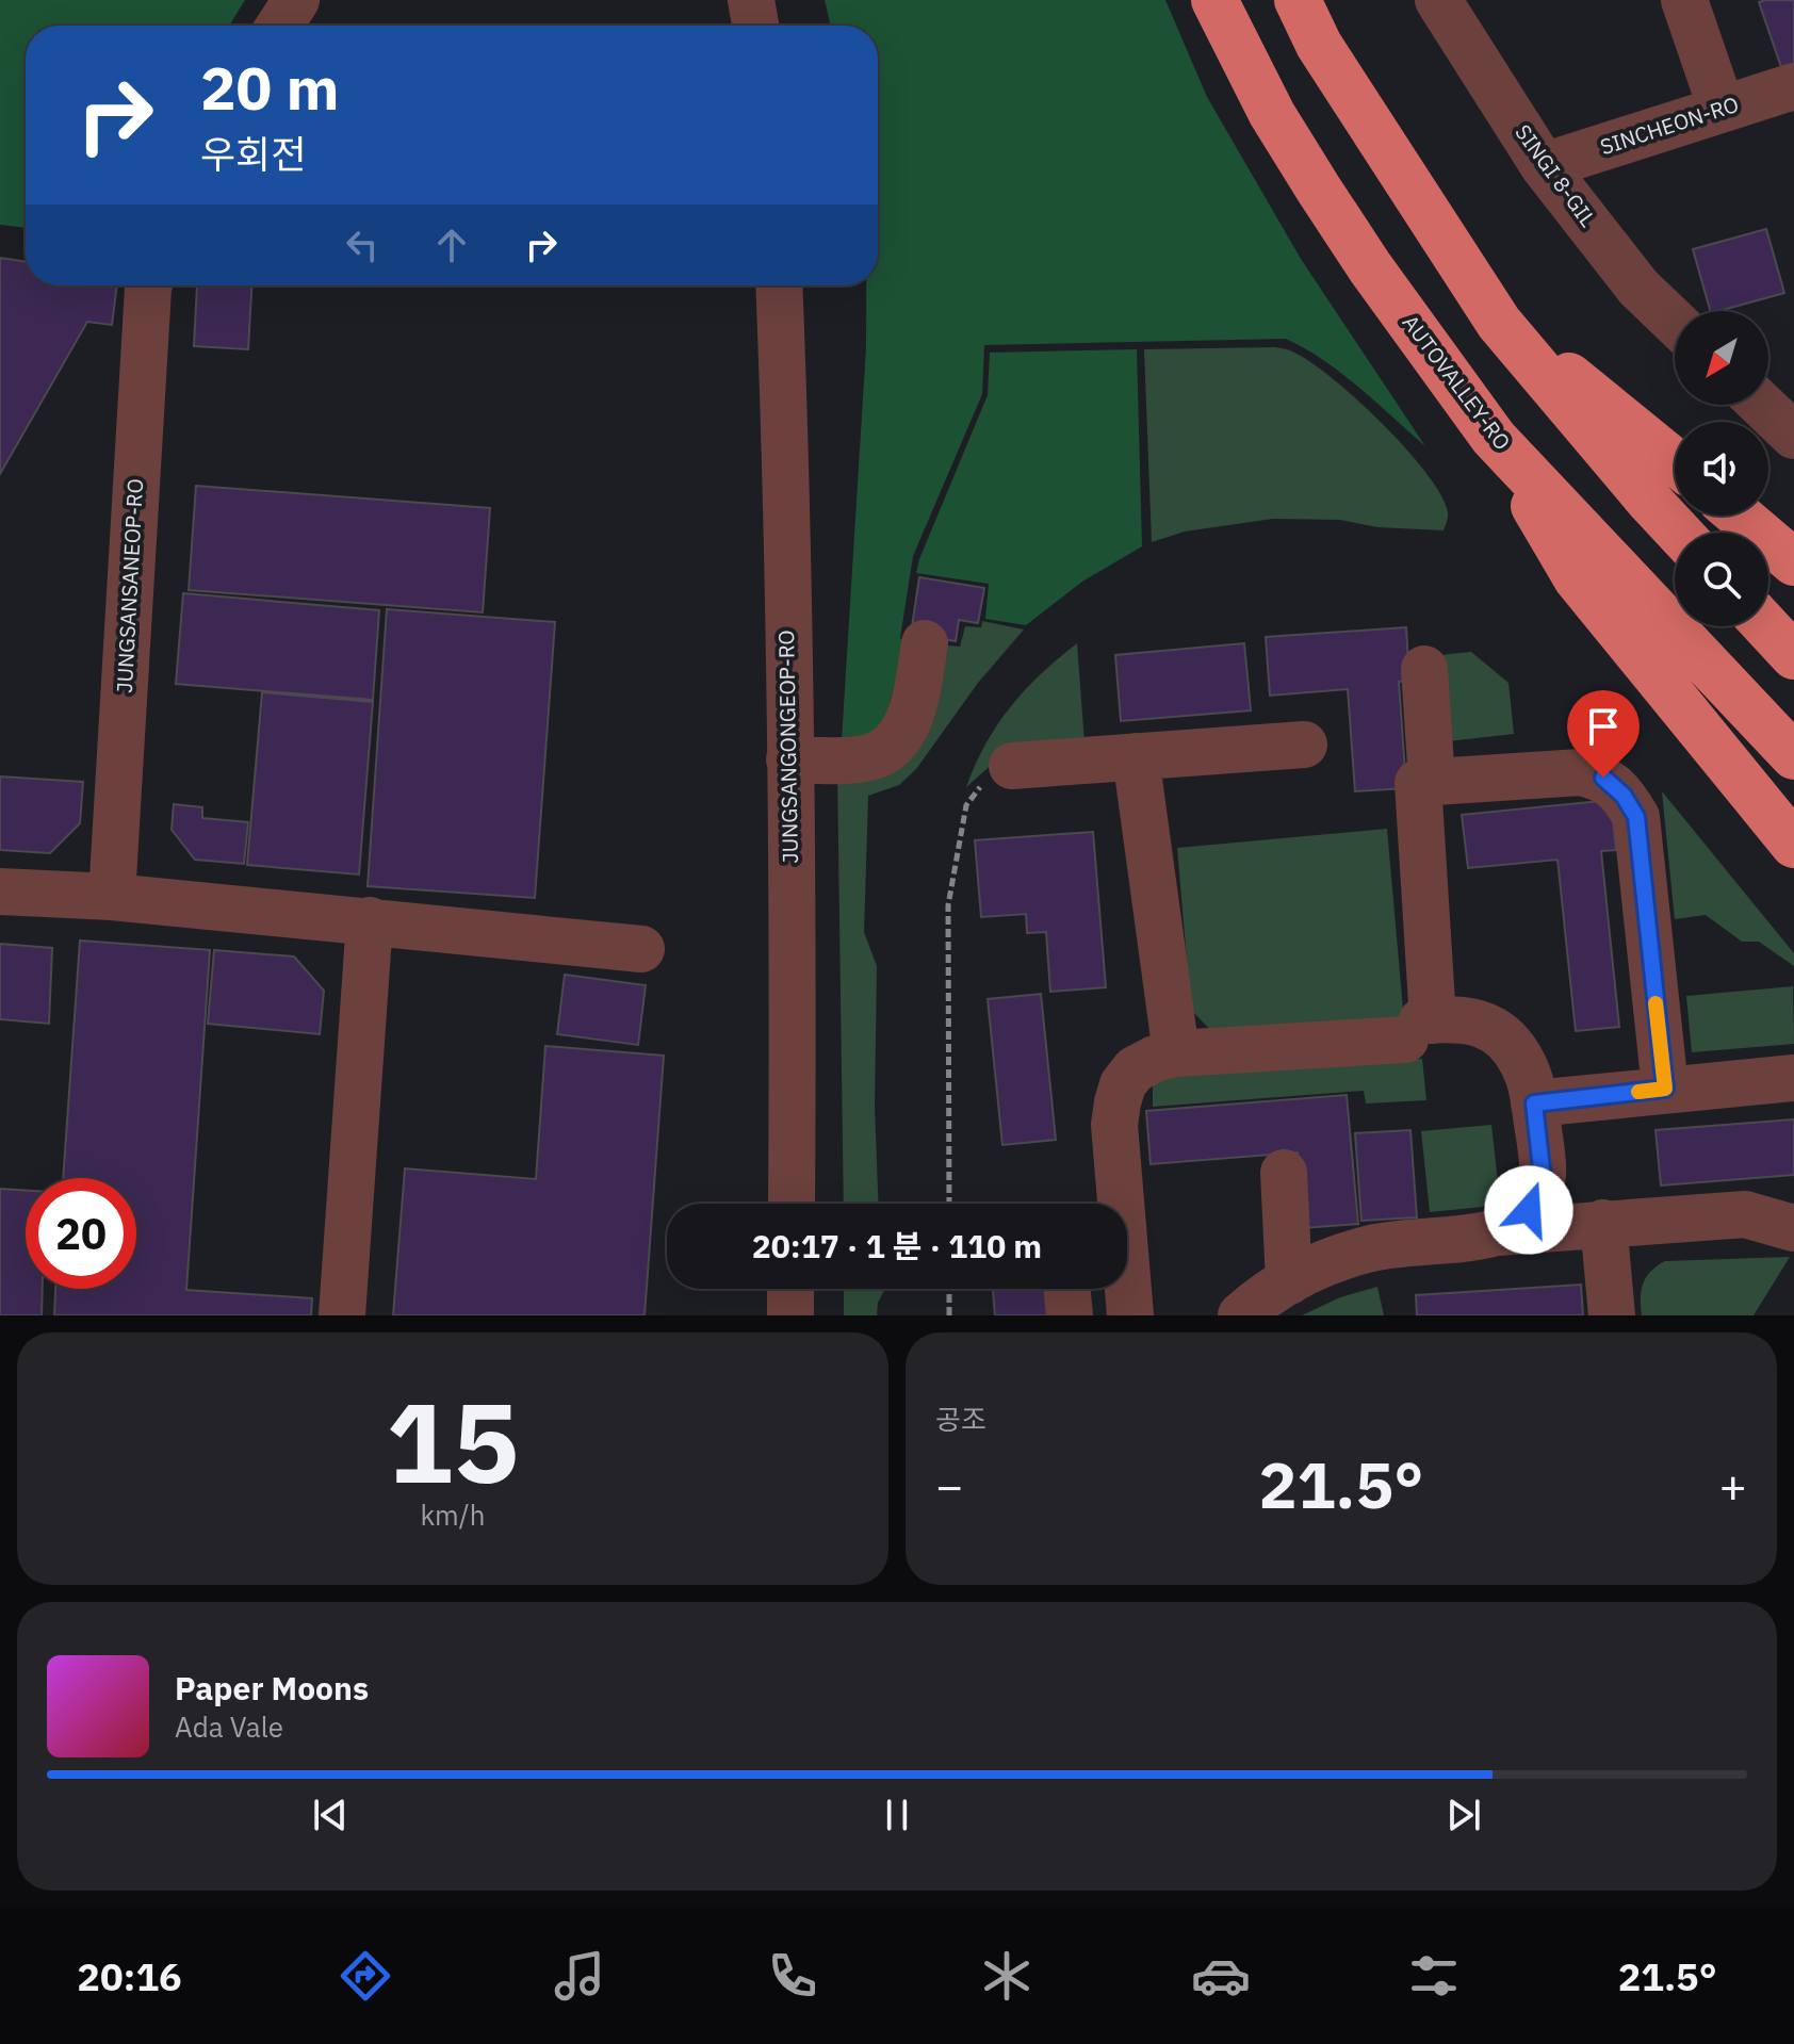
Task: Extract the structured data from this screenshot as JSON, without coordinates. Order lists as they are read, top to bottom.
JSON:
{
  "streets": {
    "highway": ["AUTOVALLEY-RO"],
    "street": [
      "SINCHEON-RO",
      "SINGI 8-GIL",
      "JUNGSANSANEOP-RO",
      "JUNGSANGONGEOP-RO"
    ]
  },
  "crossings": [
    ["SINCHEON-RO", "SINGI 8-GIL"]
  ],
  "north": "bottom left",
  "page": {
    "turn": ["20 m", "우회전"],
    "limit": "20",
    "trip": "20:17 · 1 분 · 110 m",
    "tile": [
      ["15", "km/h"],
      "공조"
    ],
    "heat": ["−", "21.5°", "+"],
    "song": ["Paper Moons", "Ada Vale"],
    "tabs": ["20:16", "21.5°"]
  }
}
